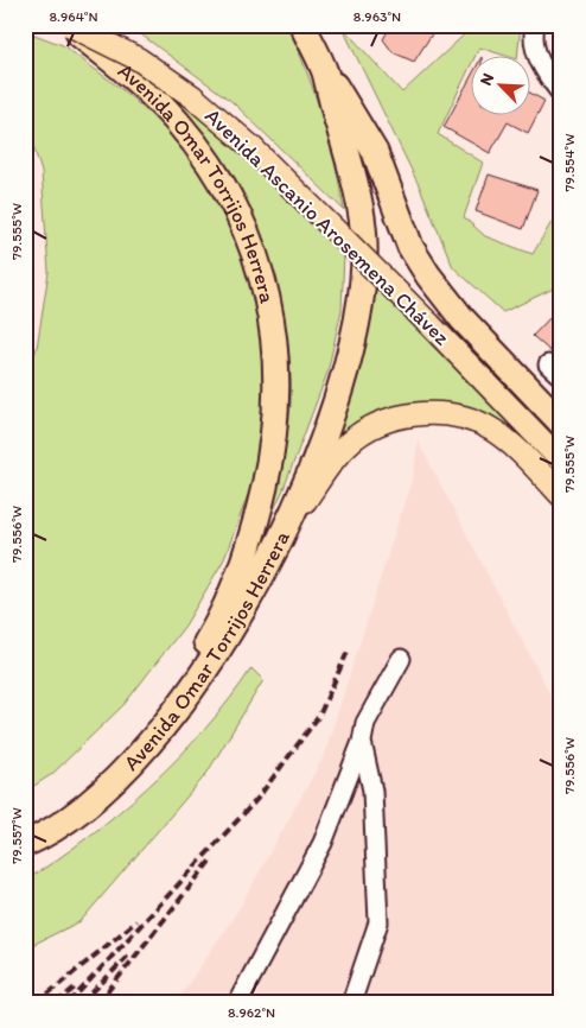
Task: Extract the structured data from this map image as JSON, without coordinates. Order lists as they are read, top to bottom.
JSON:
{
  "streets": {
    "highway": ["Avenida Omar Torrijos Herrera"],
    "main road": ["Avenida Ascanio Arosemena Chávez"]
  },
  "crossings": [
    ["Avenida Omar Torrijos Herrera", "Avenida Ascanio Arosemena Chávez"]
  ],
  "north": "top left",
  "coordinates": [
    "8.964°N",
    "8.963°N",
    "79.554°W",
    "79.555°W",
    "79.556°W",
    "79.557°W",
    "8.962°N"
  ]
}
